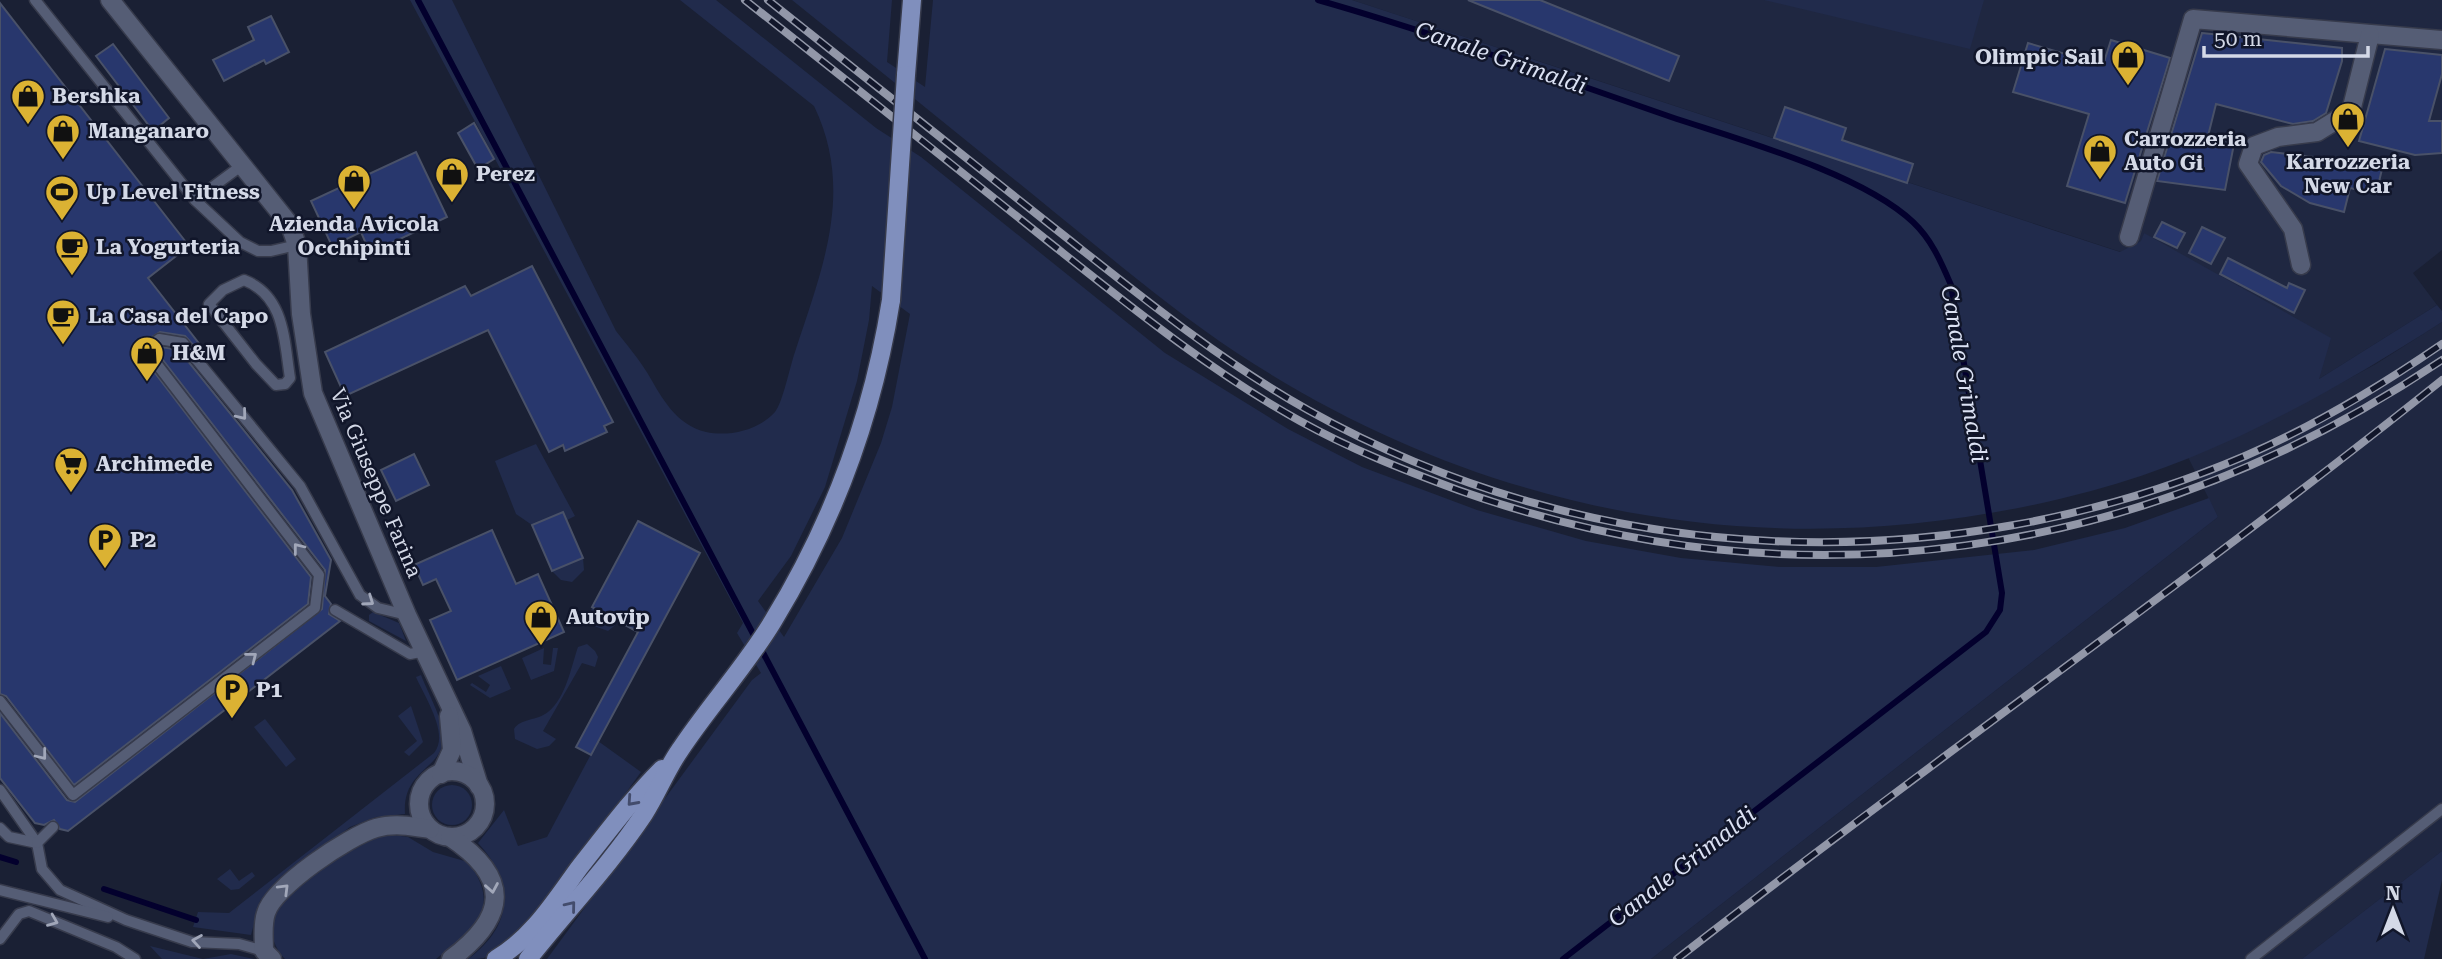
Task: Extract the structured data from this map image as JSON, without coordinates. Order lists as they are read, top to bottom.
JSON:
{
  "streets": {
    "street": ["Via Giuseppe Farina"]
  },
  "water": ["Canale Grimaldi"],
  "places": {
    "shop": [
      "Olimpic Sail",
      "Bershka",
      "Karrozzeria New Car",
      "Manganaro",
      "Carrozzeria Auto Gi",
      "Perez",
      "Azienda Avicola Occhipinti",
      "H&M",
      "Autovip"
    ],
    "sports": ["Up Level Fitness"],
    "cafe": ["La Yogurteria", "La Casa del Capo"],
    "supermarket": ["Archimede"],
    "parking": ["P2", "P1"]
  },
  "scale_bar": "50 m",
  "north": "top"
}
